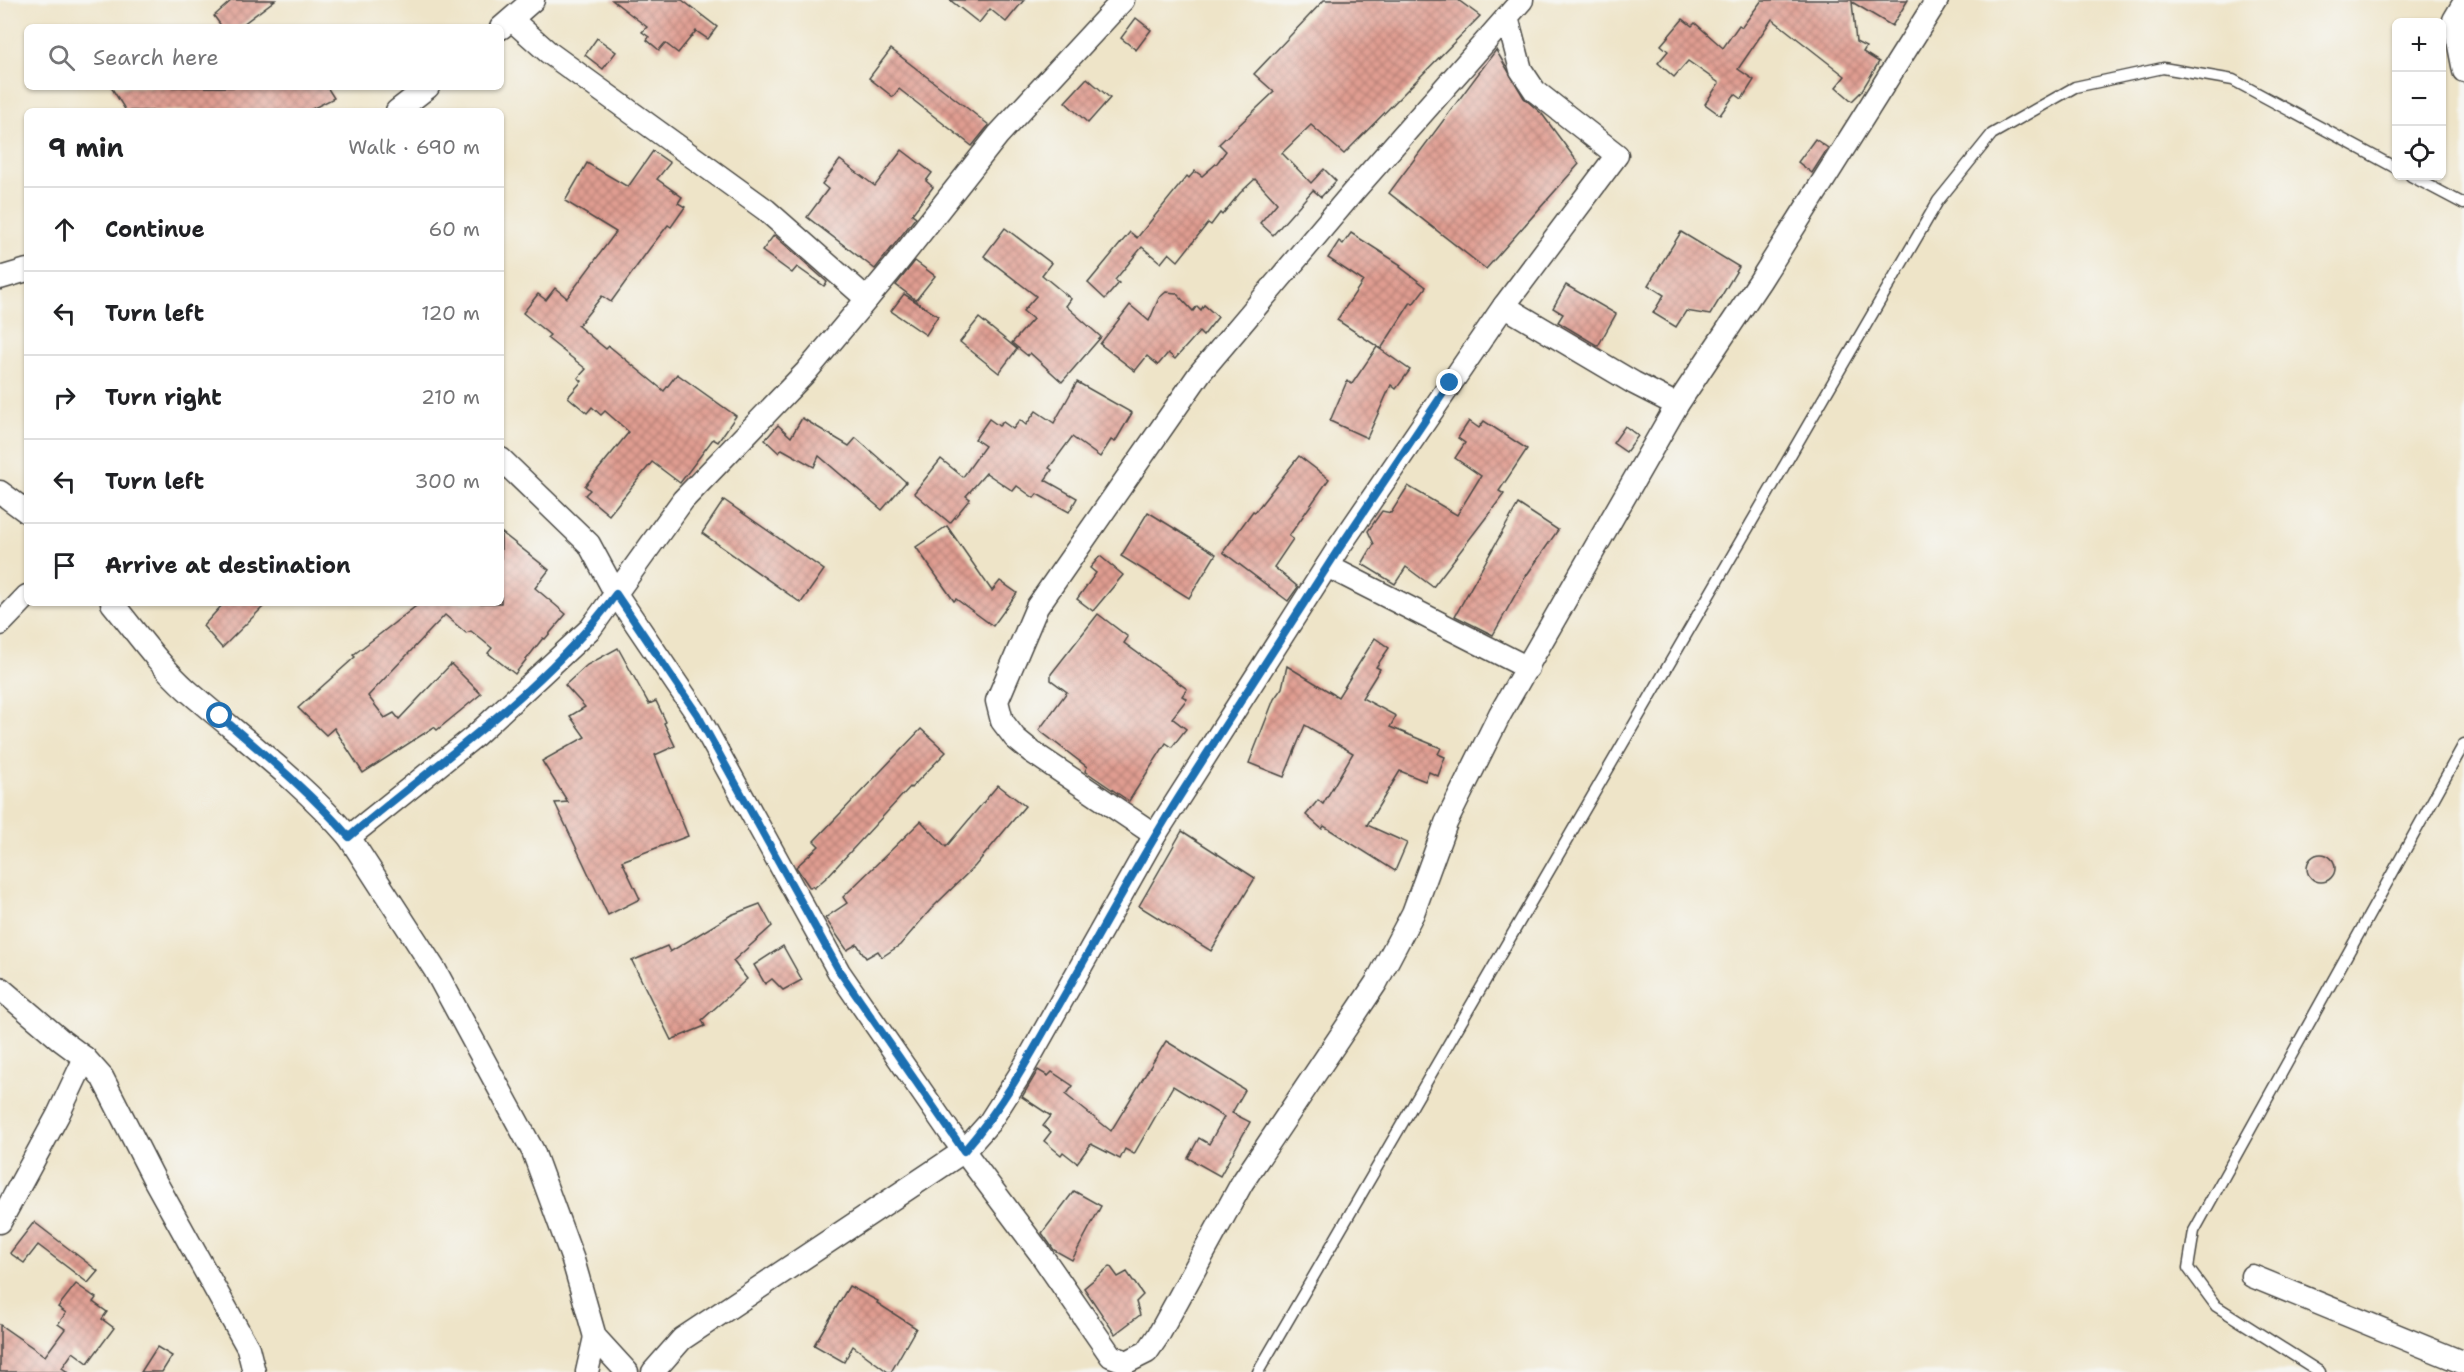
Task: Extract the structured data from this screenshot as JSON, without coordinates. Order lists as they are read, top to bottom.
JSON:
{
  "page": {
    "map_buttons": ["+", "−"],
    "search": "Search here",
    "heading": ["9 min", "Walk · 690 m"],
    "list": [
      ["Continue", "60 m"],
      ["Turn left", "120 m"],
      ["Turn right", "210 m"],
      ["Turn left", "300 m"],
      "Arrive at destination"
    ]
  }
}
